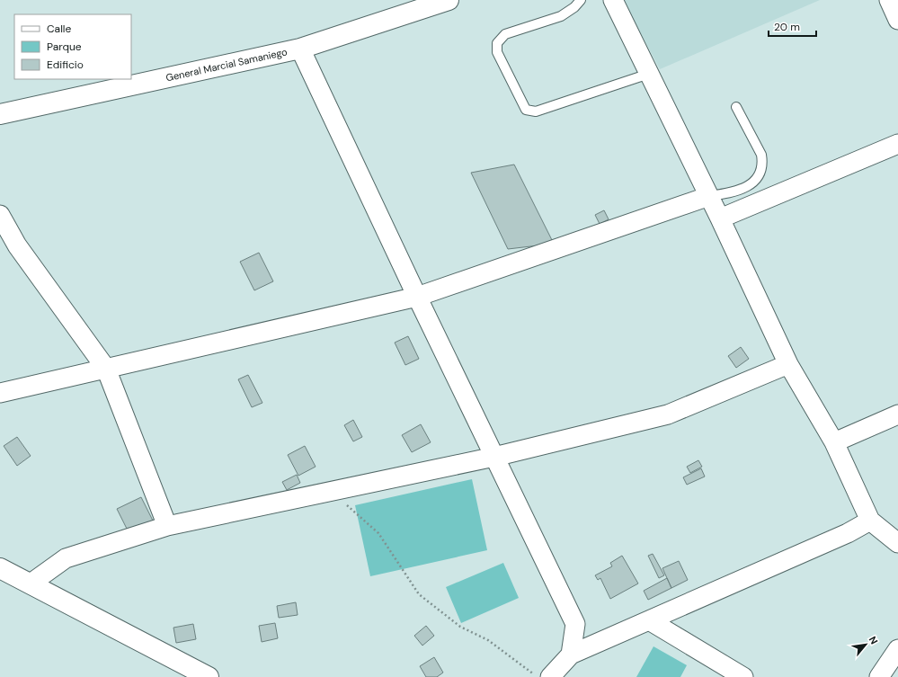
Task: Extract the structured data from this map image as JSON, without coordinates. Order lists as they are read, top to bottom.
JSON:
{
  "streets": {
    "main road": ["General Marcial Samaniego"]
  },
  "legend": ["Calle", "Parque", "Edificio"],
  "scale_bar": "20 m",
  "north": "top right"
}
